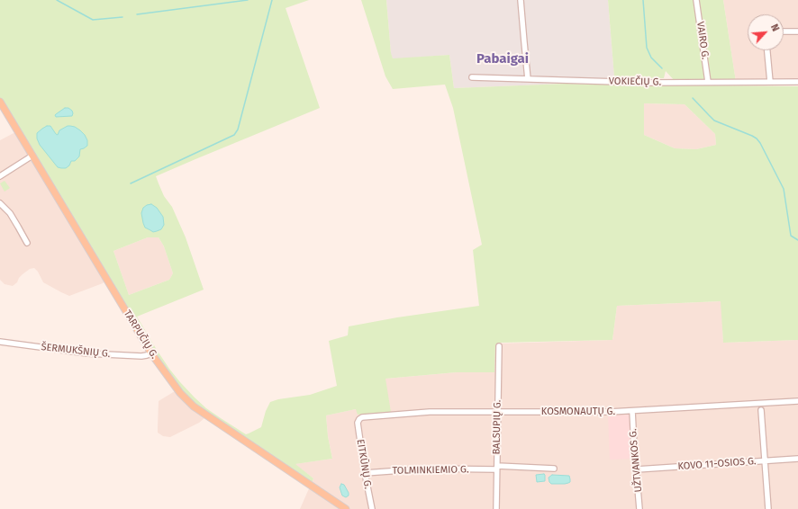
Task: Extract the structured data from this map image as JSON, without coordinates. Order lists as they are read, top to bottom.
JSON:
{
  "streets": {
    "main road": ["TARPUČIŲ G."],
    "street": [
      "VAIRO G.",
      "VOKIEČIŲ G.",
      "ŠERMUKŠNIŲ G.",
      "KOSMONAUTŲ G.",
      "BALSUPIŲ G.",
      "UŽTVANKOS G.",
      "EITKŪNŲ G.",
      "KOVO 11-OSIOS G.",
      "TOLMINKIEMIO G."
    ]
  },
  "crossings": [
    ["VAIRO G.", "VOKIEČIŲ G."],
    ["TARPUČIŲ G.", "ŠERMUKŠNIŲ G."],
    ["KOSMONAUTŲ G.", "BALSUPIŲ G."],
    ["KOSMONAUTŲ G.", "UŽTVANKOS G."],
    ["KOSMONAUTŲ G.", "EITKŪNŲ G."],
    ["BALSUPIŲ G.", "TOLMINKIEMIO G."],
    ["UŽTVANKOS G.", "KOVO 11-OSIOS G."],
    ["EITKŪNŲ G.", "TOLMINKIEMIO G."]
  ],
  "districts": ["Pabaigai"],
  "north": "top right"
}
